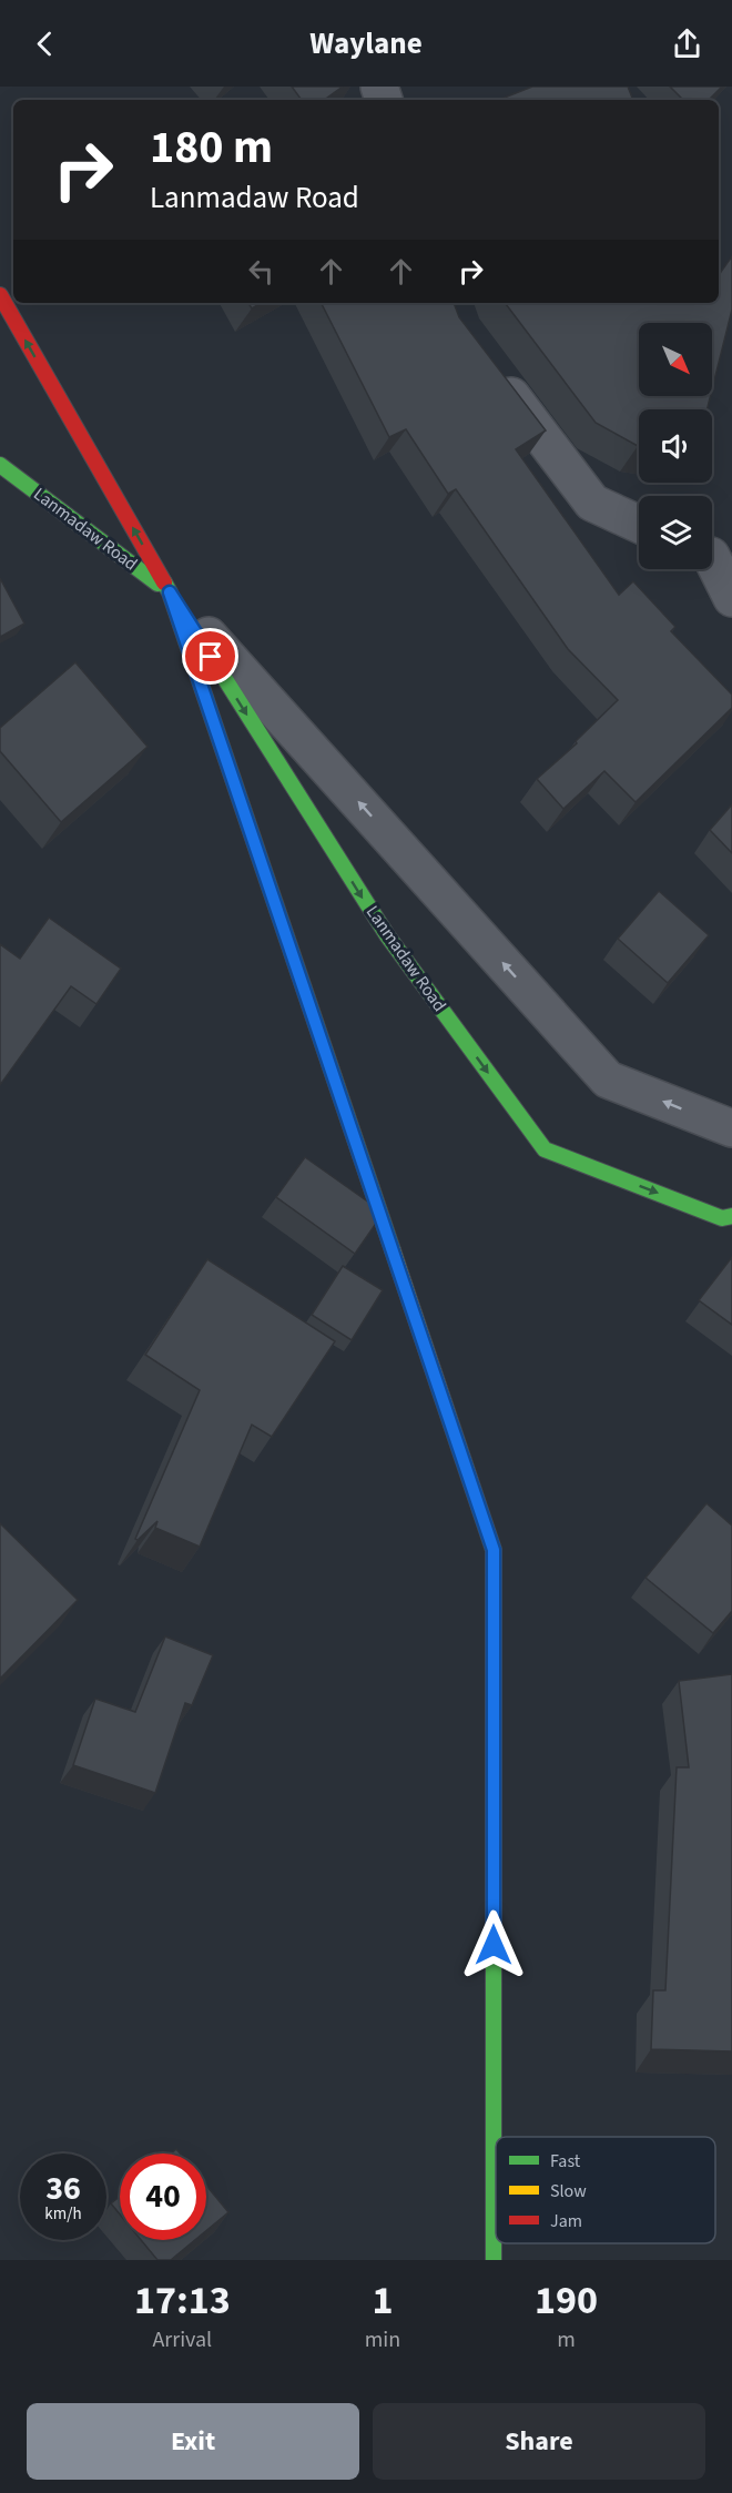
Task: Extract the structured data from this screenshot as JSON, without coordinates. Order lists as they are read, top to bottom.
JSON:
{
  "streets": {
    "street": ["Lanmadaw Road"]
  },
  "legend": ["Fast", "Slow", "Jam"],
  "north": "bottom right",
  "page": {
    "header": "Waylane",
    "turn": ["180 m", "Lanmadaw Road"],
    "speed": "36 km/h",
    "limit": "40",
    "eta": [
      "17:13",
      "Arrival",
      "1",
      "min",
      "190",
      "m"
    ],
    "buttons": ["Exit", "Share"]
  }
}
